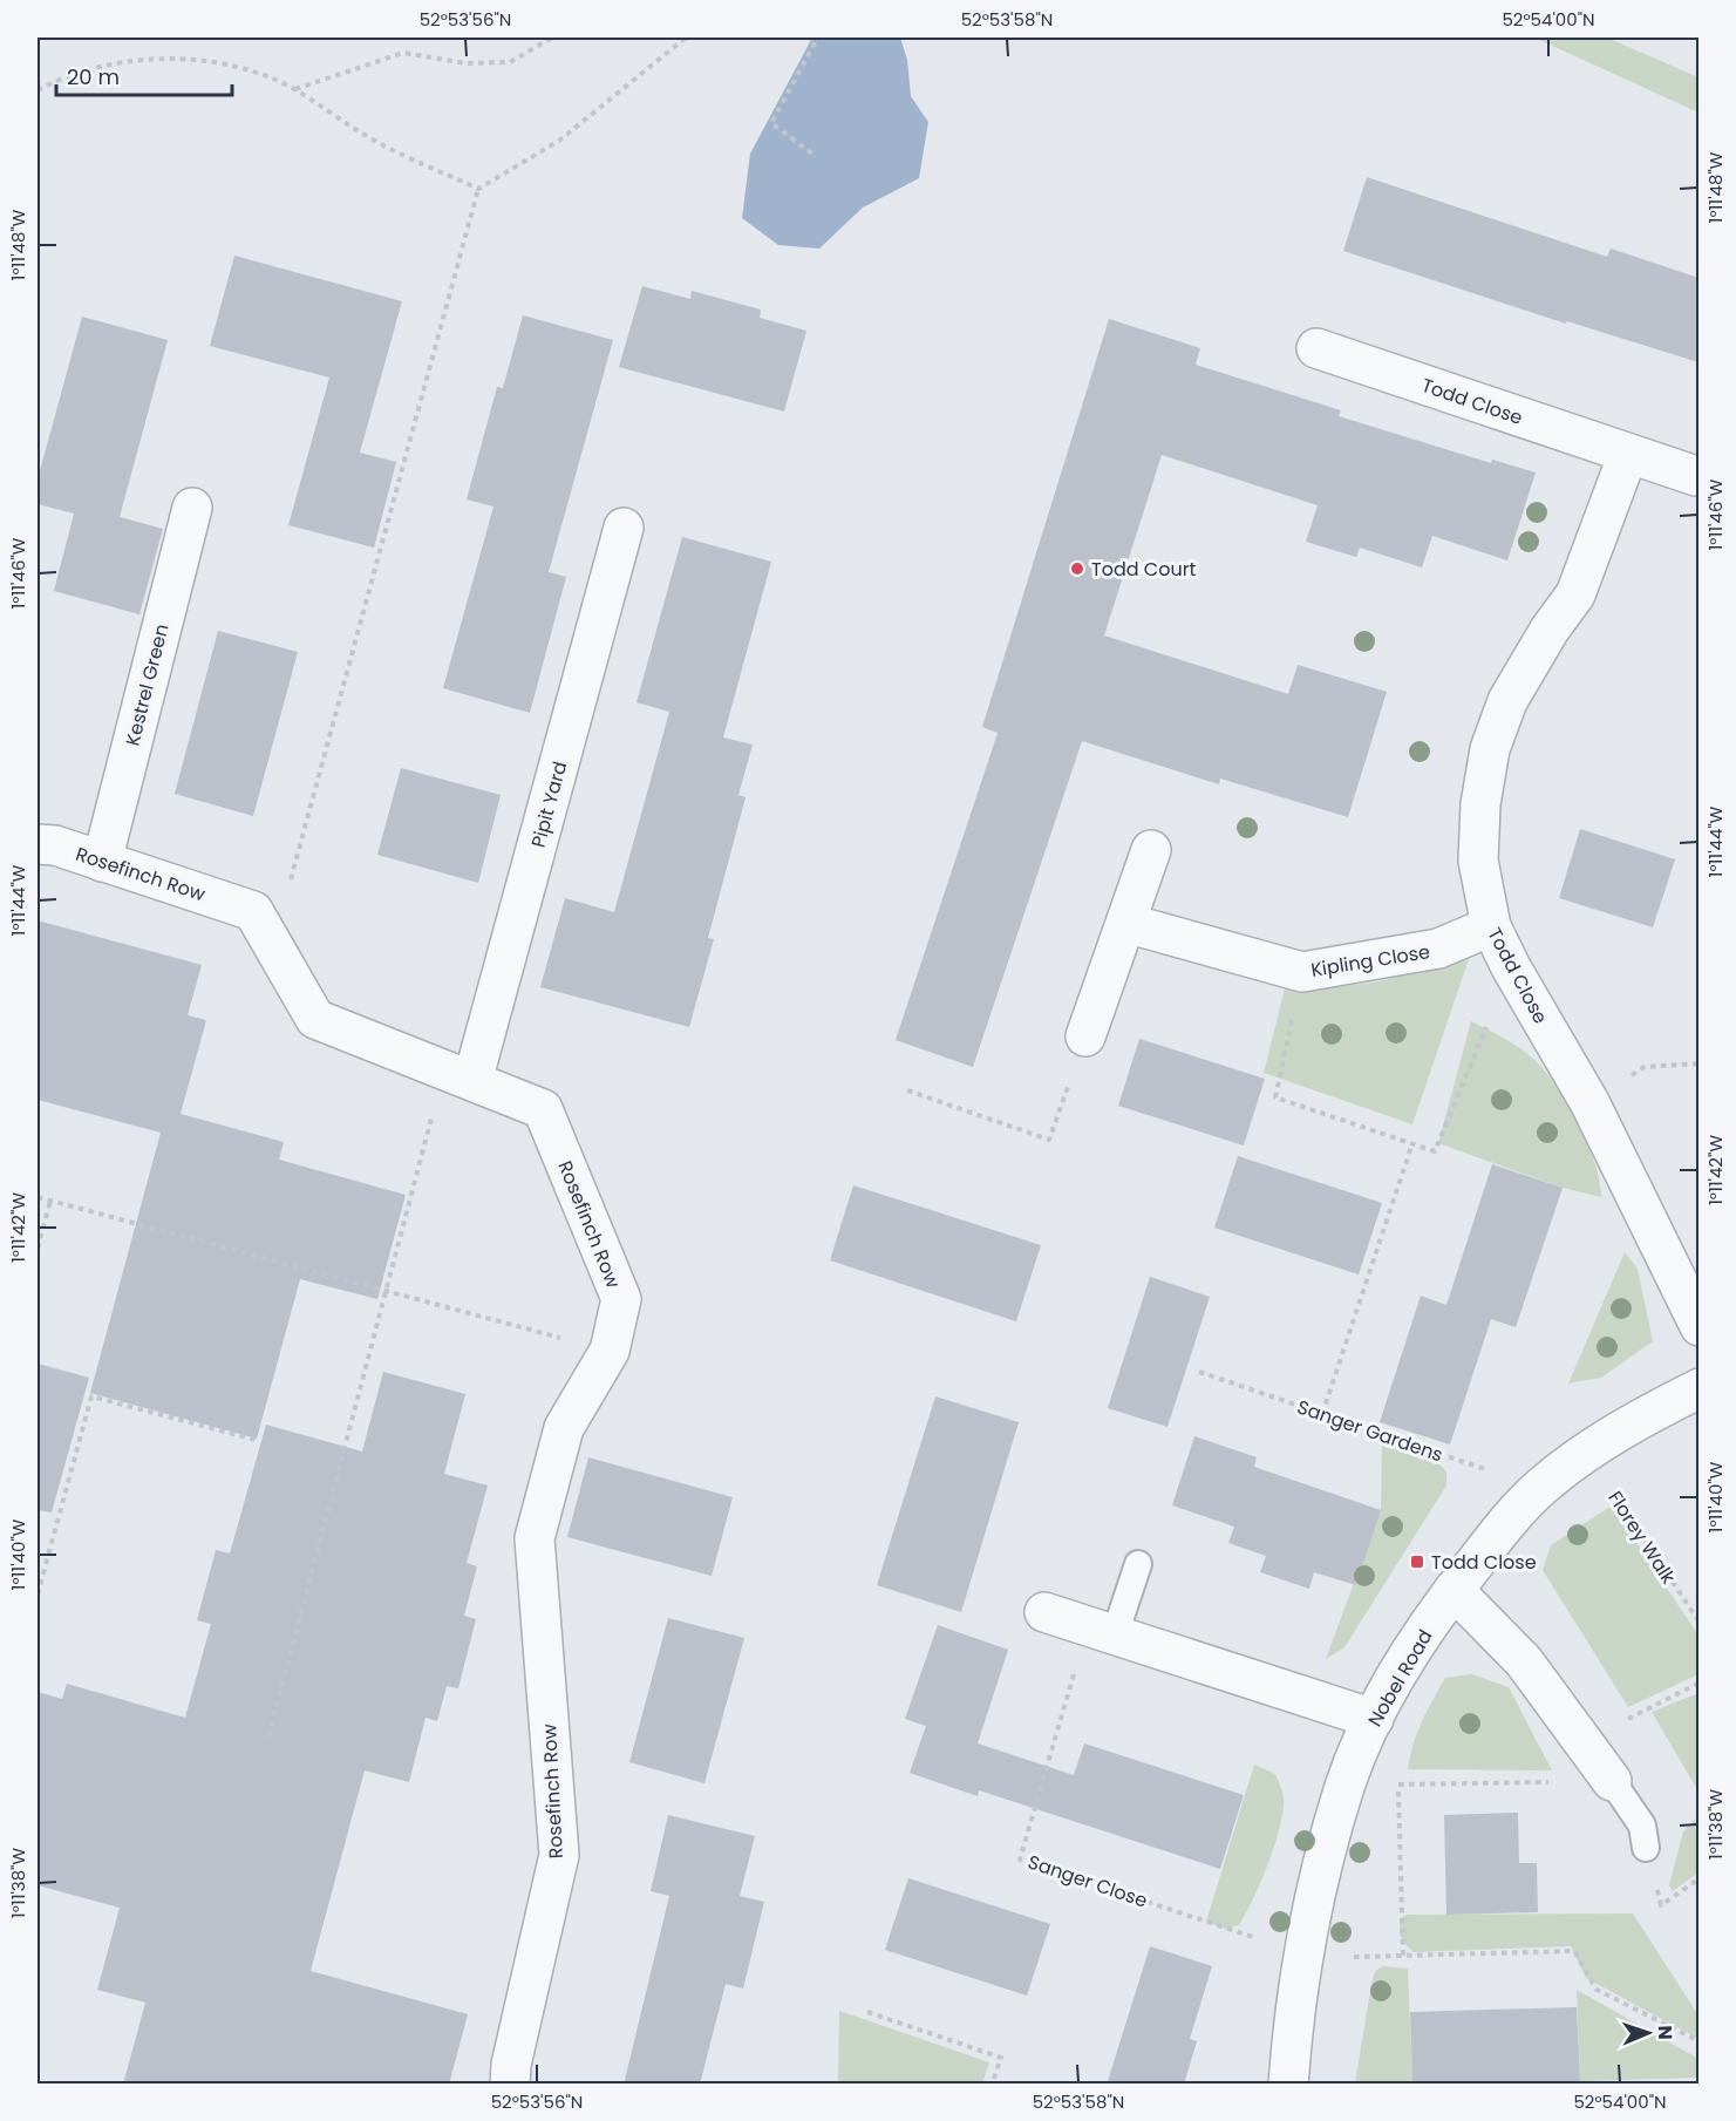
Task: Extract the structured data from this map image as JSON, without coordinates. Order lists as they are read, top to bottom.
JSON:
{
  "streets": {
    "street": [
      "Todd Close",
      "Kestrel Green",
      "Pipit Yard",
      "Rosefinch Row",
      "Kipling Close",
      "Nobel Road"
    ],
    "path": ["Sanger Gardens", "Florey Walk", "Sanger Close"]
  },
  "crossings": [
    ["Todd Close", "Kipling Close"],
    ["Kestrel Green", "Rosefinch Row"],
    ["Pipit Yard", "Rosefinch Row"],
    ["Sanger Gardens", "Nobel Road"],
    ["Florey Walk", "Nobel Road"],
    ["Nobel Road", "Sanger Close"]
  ],
  "places": {
    "other": ["Todd Court"],
    "transit": ["Todd Close"]
  },
  "scale_bar": "20 m",
  "north": "right",
  "coordinates": [
    "52°53'56\"N",
    "52°53'58\"N",
    "52°54'00\"N",
    "1°11'48\"W",
    "1°11'46\"W",
    "1°11'44\"W",
    "1°11'42\"W",
    "1°11'40\"W",
    "1°11'38\"W"
  ]
}
